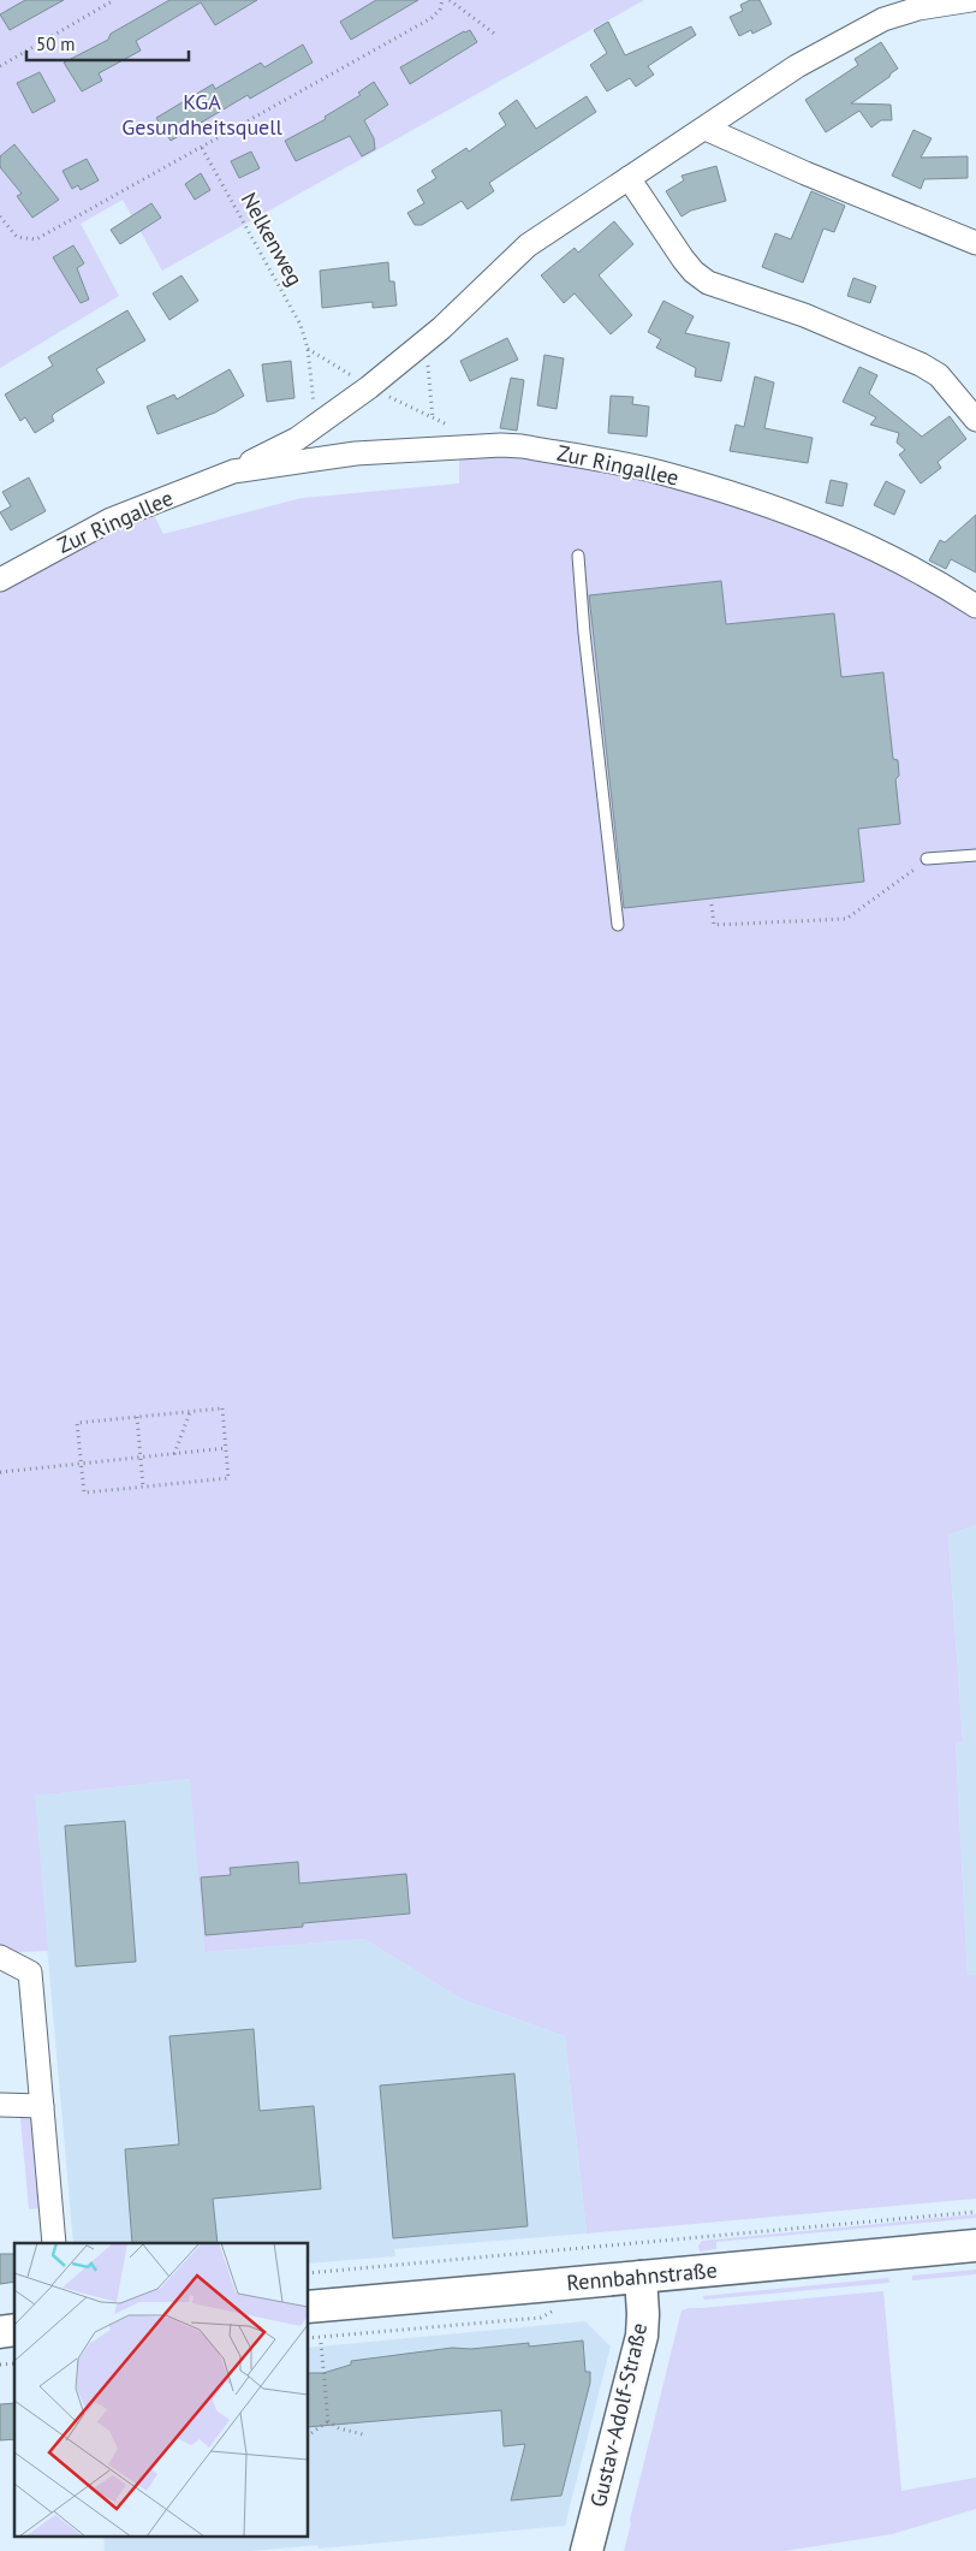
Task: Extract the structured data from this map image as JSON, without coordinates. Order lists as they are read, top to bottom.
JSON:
{
  "streets": {
    "main road": ["Rennbahnstraße", "Gustav-Adolf-Straße"],
    "street": ["Zur Ringallee"],
    "path": ["Nelkenweg"]
  },
  "crossings": [
    ["Rennbahnstraße", "Gustav-Adolf-Straße"]
  ],
  "parks": ["KGA Gesundheitsquell"],
  "scale_bar": "50 m"
}
